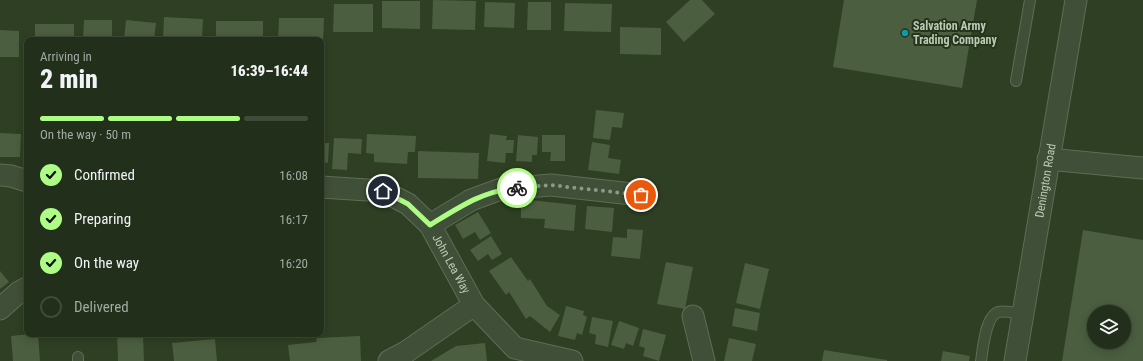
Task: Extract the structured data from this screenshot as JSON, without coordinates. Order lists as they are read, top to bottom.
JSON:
{
  "streets": {
    "street": ["Denington Road", "John Lea Way"]
  },
  "places": ["Salvation Army Trading Company"],
  "page": {
    "heading": ["2 min", "Arriving in", "16:39–16:44"],
    "bar": "On the way · 50 m",
    "list": [
      ["Confirmed", "16:08"],
      ["Preparing", "16:17"],
      ["On the way", "16:20"],
      "Delivered"
    ]
  }
}
